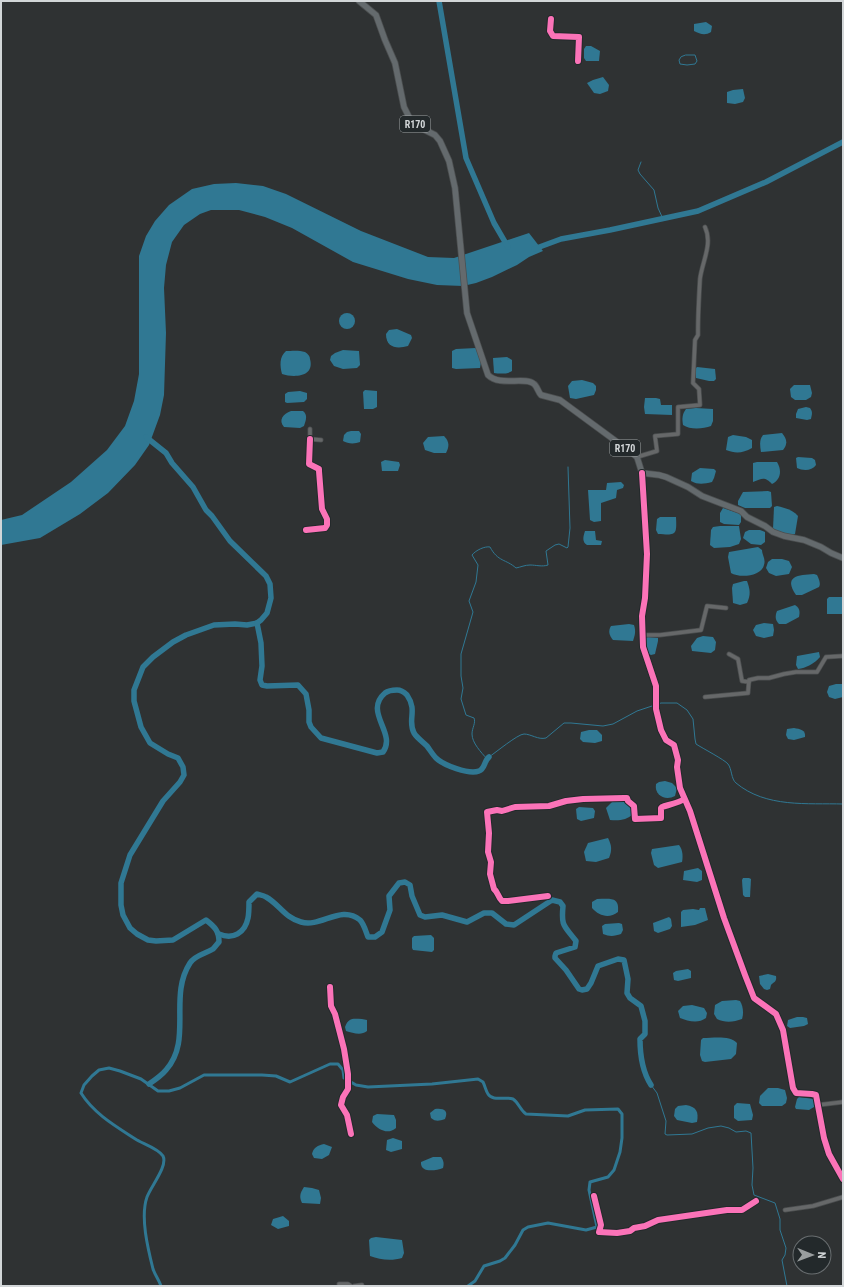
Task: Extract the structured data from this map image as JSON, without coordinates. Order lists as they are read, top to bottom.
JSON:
{
  "streets": {
    "main road": ["R170"]
  },
  "north": "right"
}
